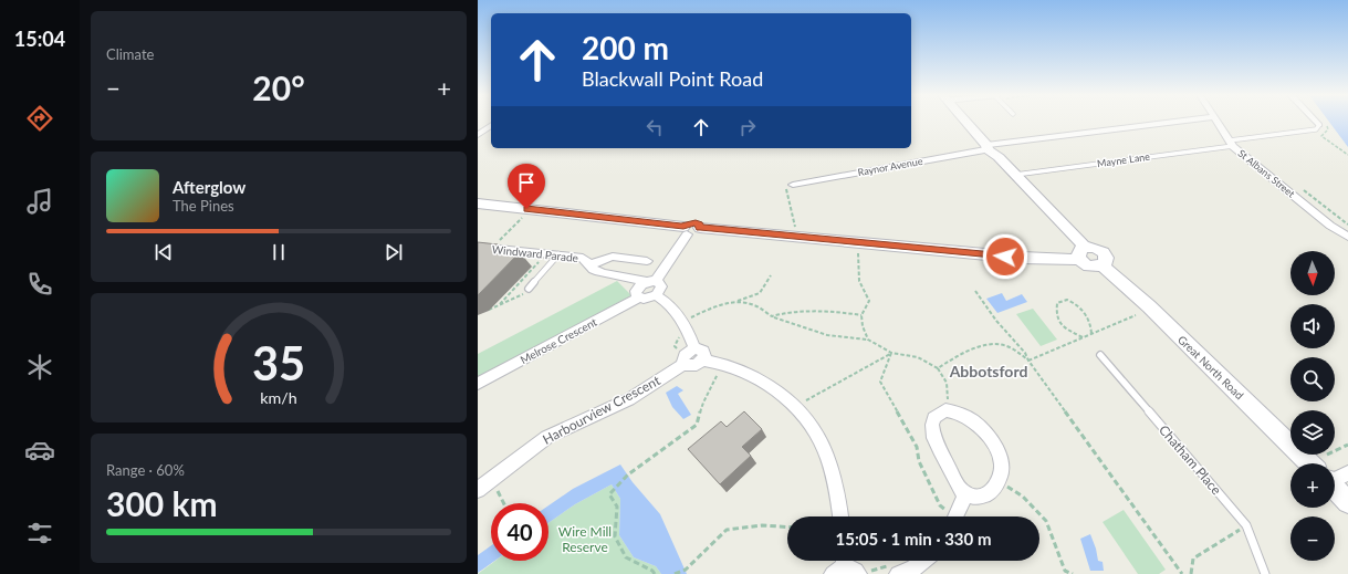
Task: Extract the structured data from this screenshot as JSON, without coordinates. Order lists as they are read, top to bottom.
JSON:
{
  "streets": {
    "street": [
      "Raynor Avenue",
      "St Albans Street",
      "Windward Parade",
      "Melrose Crescent",
      "Great North Road",
      "Harbourview Crescent"
    ],
    "lane": ["Mayne Lane", "Chatham Place"]
  },
  "crossings": [
    ["Mayne Lane", "St Albans Street"]
  ],
  "districts": ["Abbotsford"],
  "parks": ["Wire Mill Reserve"],
  "north": "bottom",
  "page": {
    "tabs": "15:04",
    "tile": [
      "Climate",
      ["Range · 60%", "300 km"]
    ],
    "turn": ["200 m", "Blackwall Point Road"],
    "heat": ["−", "20°", "+"],
    "song": ["Afterglow", "The Pines"],
    "map_buttons": ["+", "−"],
    "limit": "40",
    "trip": "15:05 · 1 min · 330 m",
    "gauge": ["35", "km/h"]
  }
}
